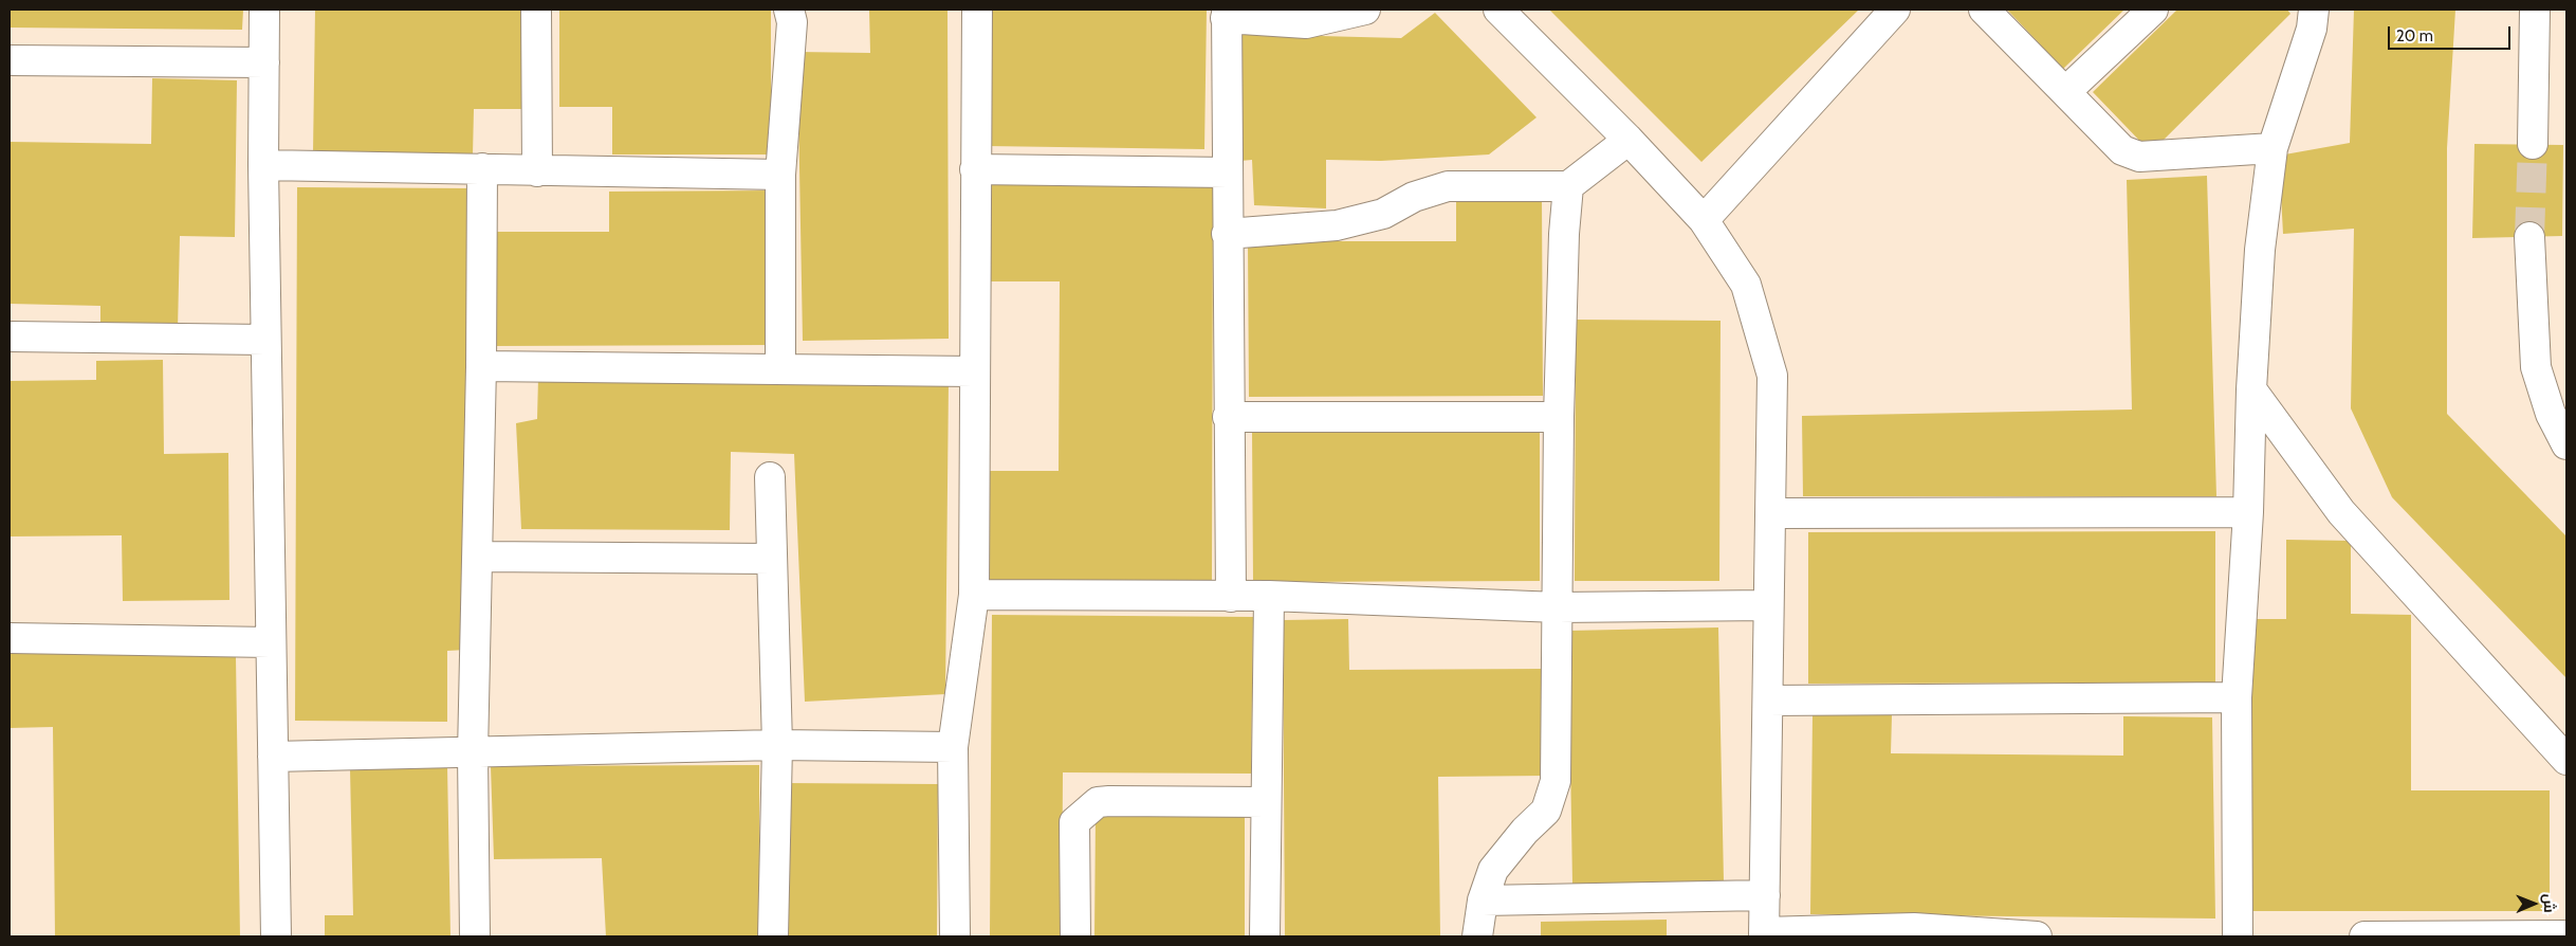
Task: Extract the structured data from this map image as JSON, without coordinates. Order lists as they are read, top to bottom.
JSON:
{
  "scale_bar": "20 m",
  "north": "right"
}
